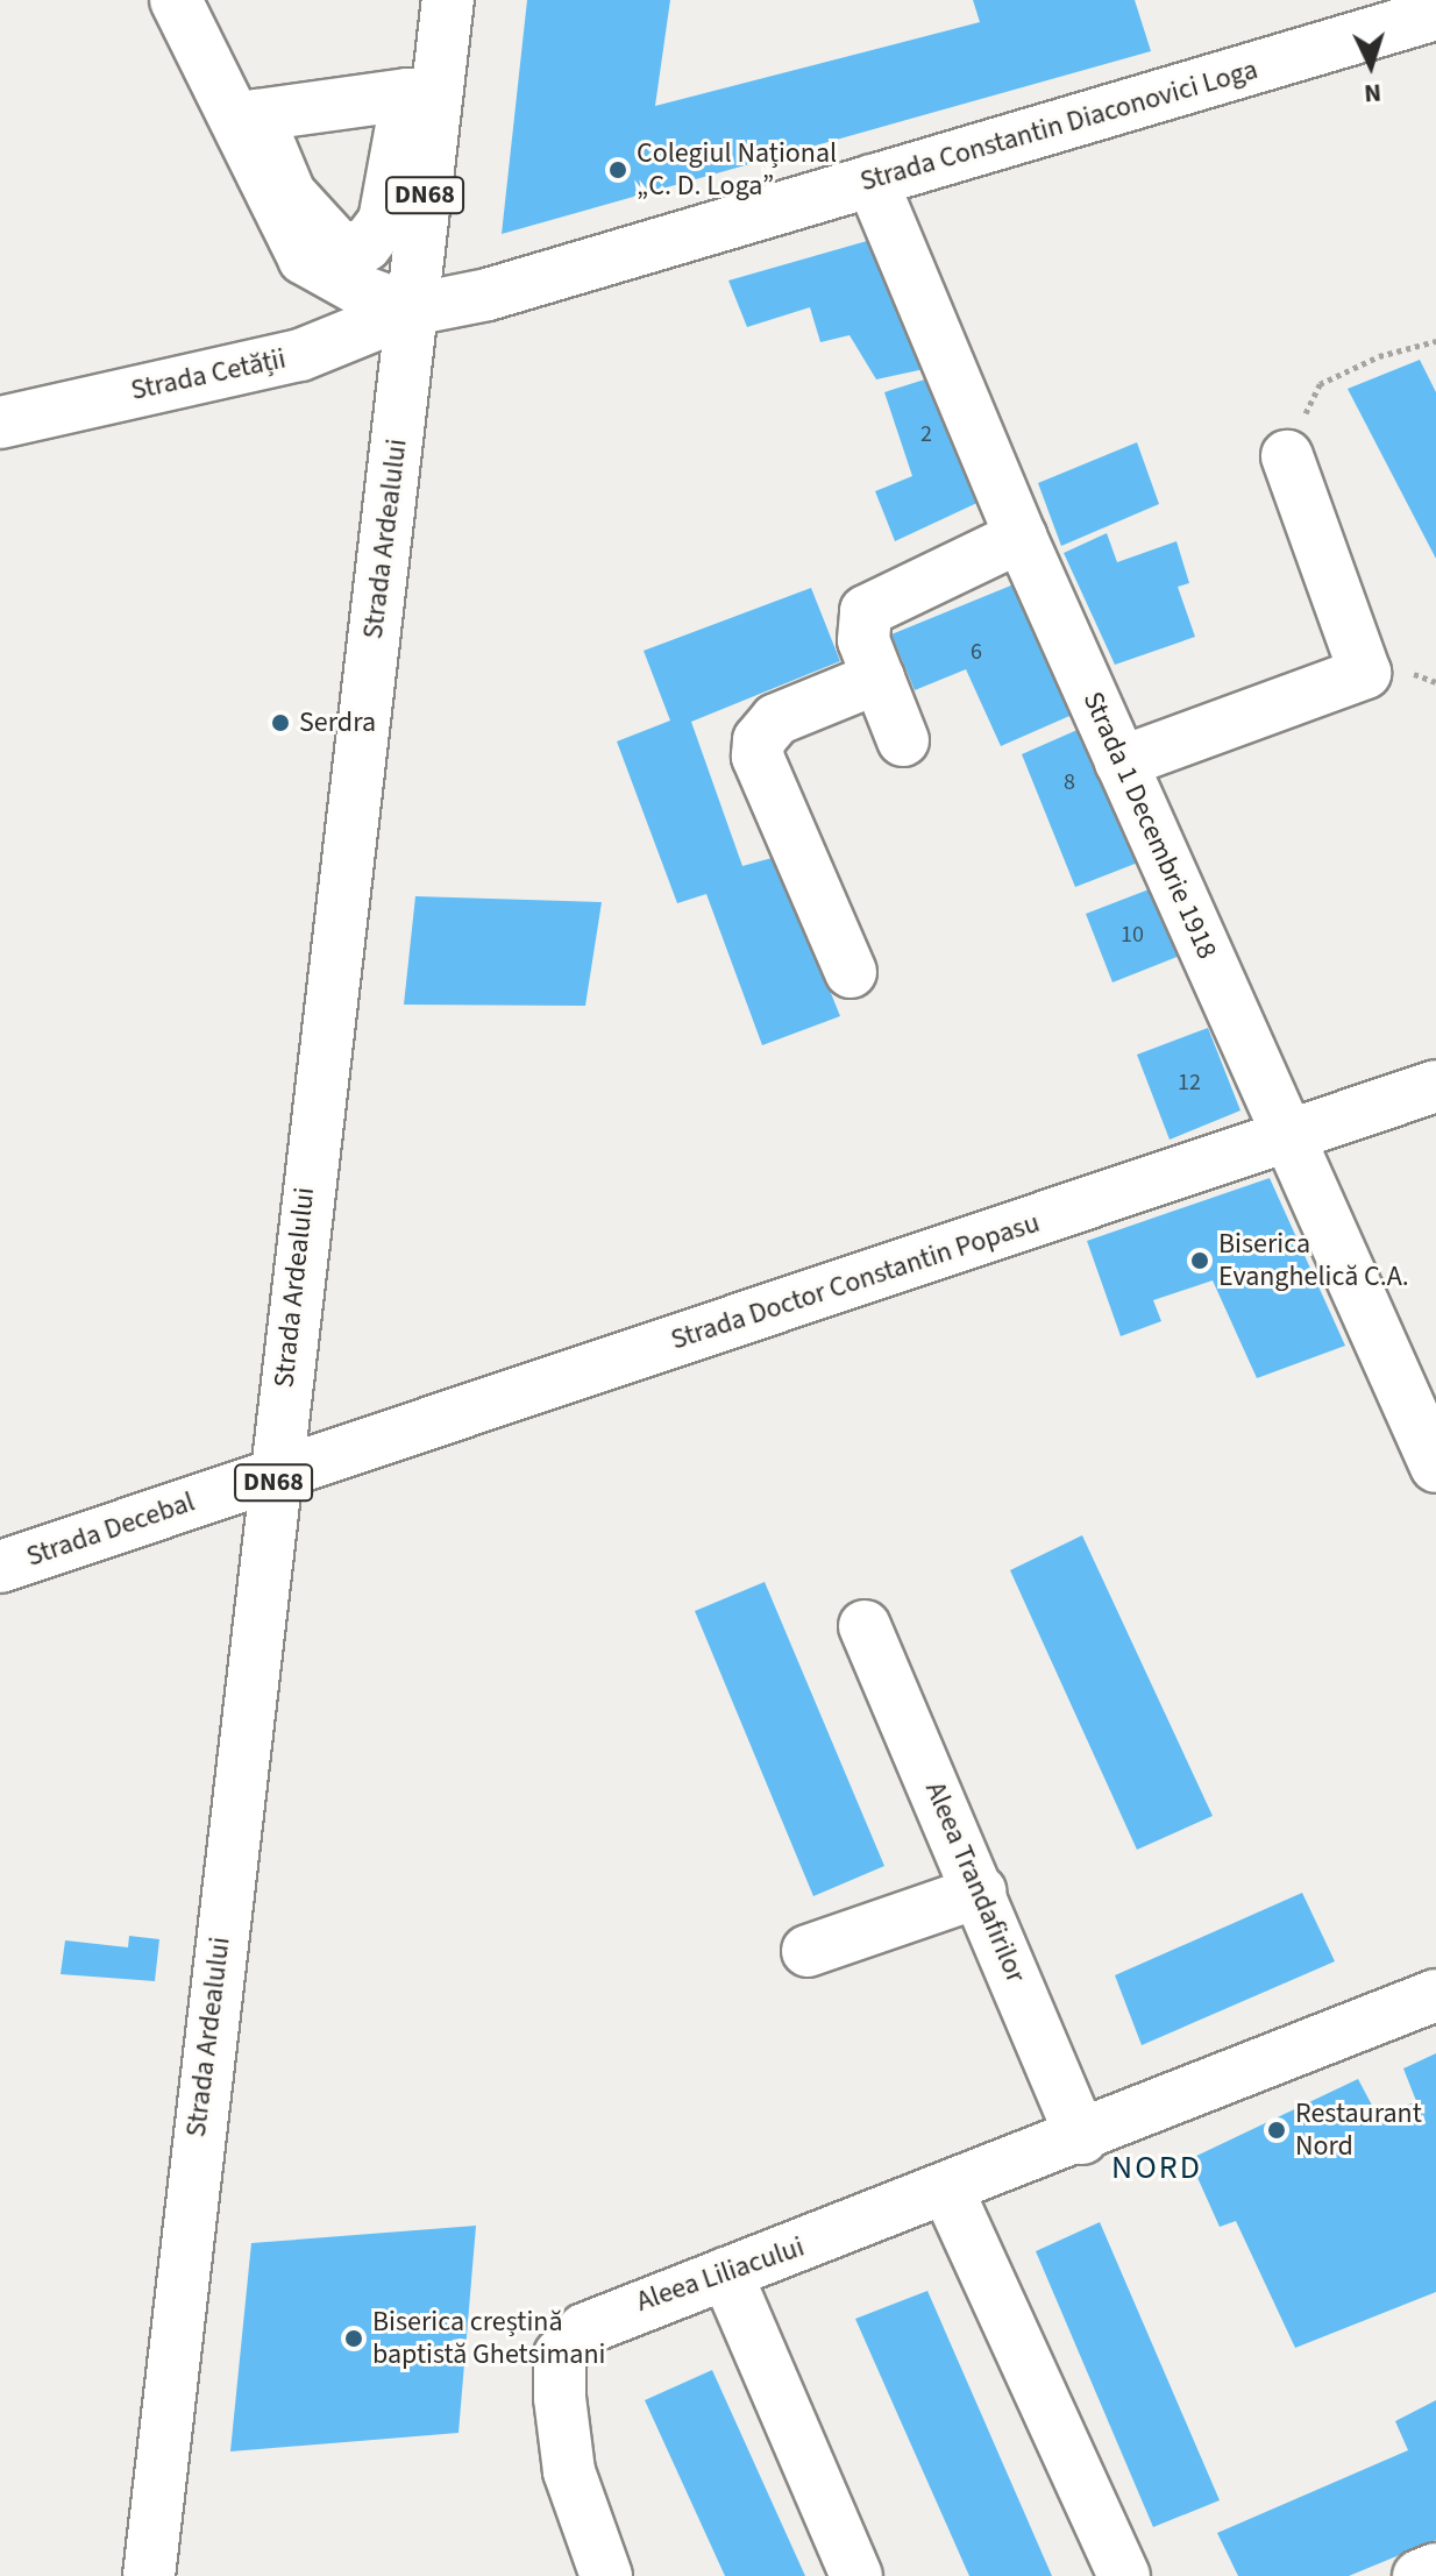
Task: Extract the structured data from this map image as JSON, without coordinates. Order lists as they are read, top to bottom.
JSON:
{
  "streets": {
    "street": [
      "Strada Constantin Diaconovici Loga",
      "DN68",
      "Strada Cetății",
      "Strada Ardealului",
      "Strada 1 Decembrie 1918",
      "Strada Doctor Constantin Popasu",
      "Strada Decebal",
      "Aleea Trandafirilor",
      "Aleea Liliacului"
    ]
  },
  "crossings": [
    ["Strada Constantin Diaconovici Loga", "Strada Cetății"],
    ["Strada Constantin Diaconovici Loga", "Strada Ardealului"],
    ["Strada Constantin Diaconovici Loga", "Strada 1 Decembrie 1918"],
    ["Strada Cetății", "Strada Ardealului"],
    ["Strada Ardealului", "Strada Doctor Constantin Popasu"],
    ["Strada Ardealului", "Strada Decebal"],
    ["Strada 1 Decembrie 1918", "Strada Doctor Constantin Popasu"],
    ["Strada Doctor Constantin Popasu", "Strada Decebal"],
    ["Aleea Trandafirilor", "Aleea Liliacului"]
  ],
  "districts": ["NORD"],
  "places": [
    "Colegiul Național „C. D. Loga”",
    "Serdra",
    "Biserica Evanghelică C.A.",
    "Restaurant Nord",
    "Biserica creștină baptistă Ghetsimani"
  ],
  "house_numbers": [
    "2",
    "6",
    "8",
    "10",
    "12"
  ],
  "north": "bottom"
}
